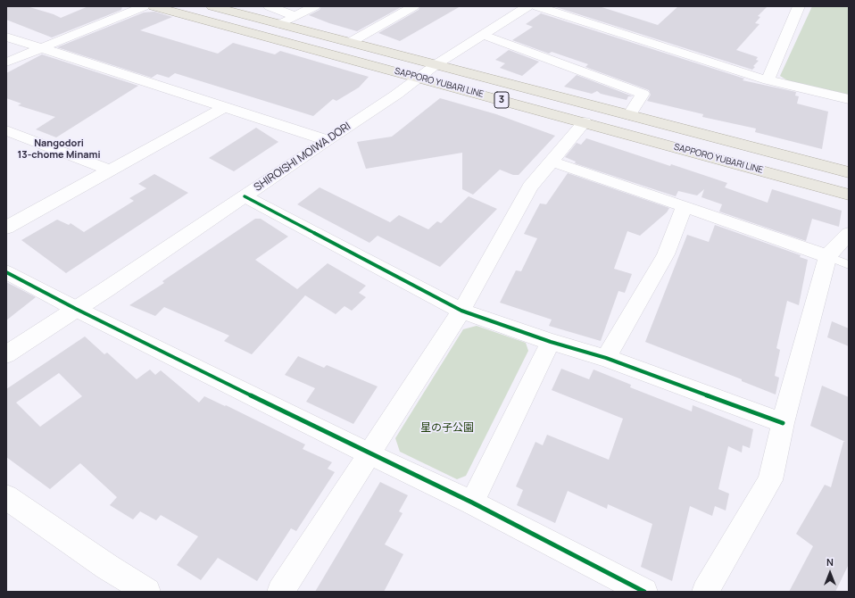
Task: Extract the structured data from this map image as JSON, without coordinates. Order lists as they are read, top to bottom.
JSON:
{
  "streets": {
    "main road": ["SAPPORO YUBARI LINE", "3"],
    "street": ["SHIROISHI MOIWA DORI"]
  },
  "crossings": [
    ["SAPPORO YUBARI LINE", "SHIROISHI MOIWA DORI"]
  ],
  "districts": ["Nangodori 13-chome Minami"],
  "parks": ["星の子公園"],
  "north": "top"
}
